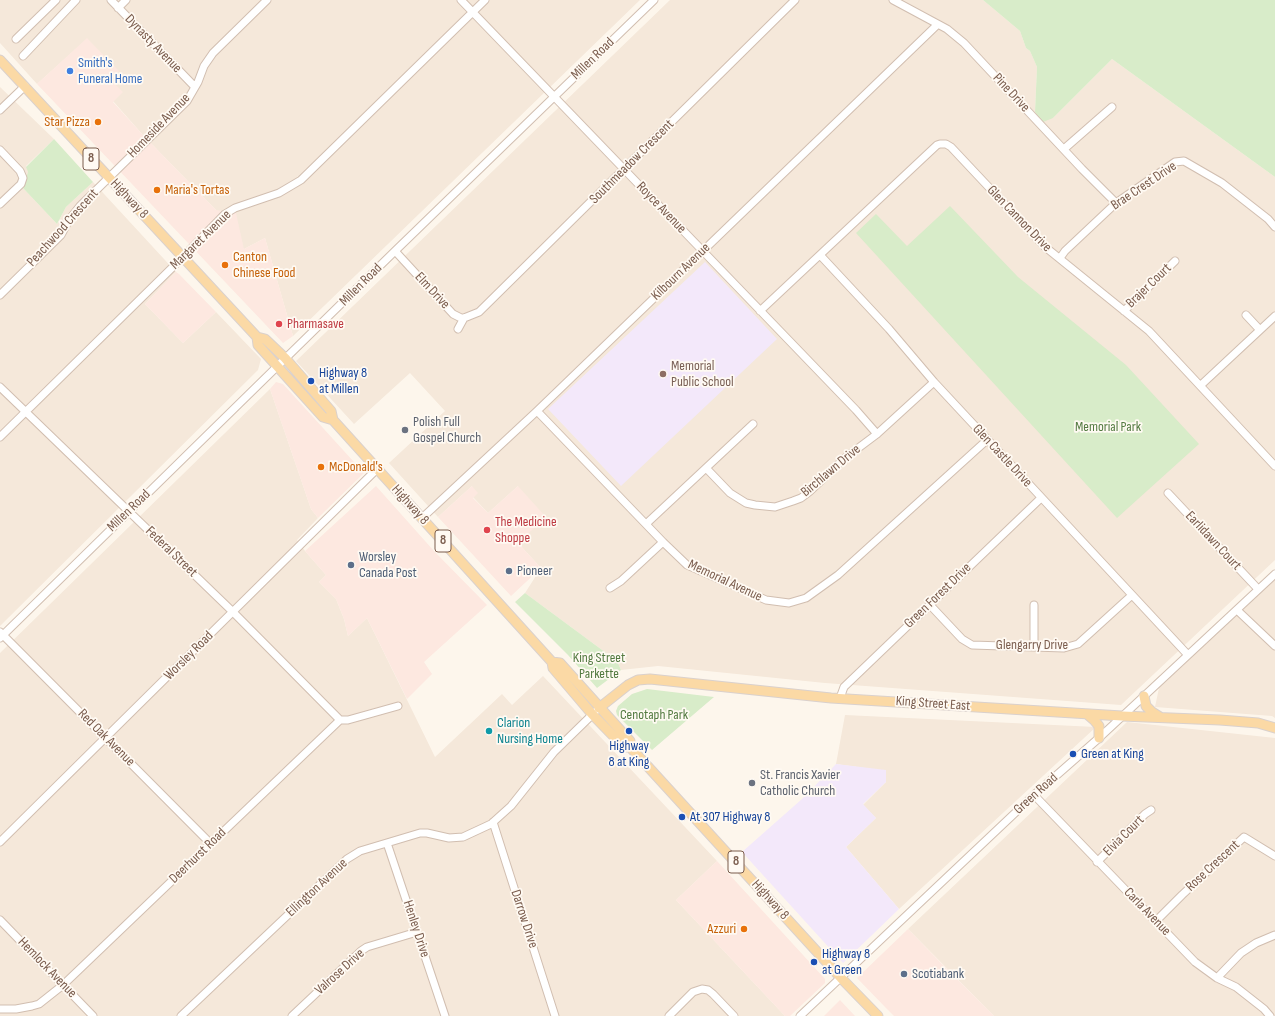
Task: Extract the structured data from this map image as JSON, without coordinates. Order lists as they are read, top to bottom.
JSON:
{
  "streets": {
    "main road": ["8", "Highway 8", "King Street East"],
    "street": [
      "Dynasty Avenue",
      "Millen Road",
      "Pine Drive",
      "Homeside Avenue",
      "Southmeadow Crescent",
      "Brae Crest Drive",
      "Royce Avenue",
      "Glen Cannon Drive",
      "Peachwood Crescent",
      "Margaret Avenue",
      "Kilbourn Avenue",
      "Brajer Court",
      "Elm Drive",
      "Glen Castle Drive",
      "Birchlawn Drive",
      "Earlidawn Court",
      "Federal Street",
      "Memorial Avenue",
      "Green Forest Drive",
      "Glengarry Drive",
      "Worsley Road",
      "Red Oak Avenue",
      "Green Road",
      "Elvia Court",
      "Deerhurst Road",
      "Rose Crescent",
      "Ellington Avenue",
      "Carla Avenue",
      "Darrow Drive",
      "Henley Drive",
      "Hemlock Avenue",
      "Valrose Drive"
    ]
  },
  "crossings": [
    ["Dynasty Avenue", "Homeside Avenue"],
    ["Millen Road", "Highway 8"],
    ["Millen Road", "Royce Avenue"],
    ["Millen Road", "Elm Drive"],
    ["Millen Road", "Federal Street"],
    ["Millen Road", "Red Oak Avenue"],
    ["Pine Drive", "Brae Crest Drive"],
    ["Pine Drive", "Kilbourn Avenue"],
    ["Homeside Avenue", "Highway 8"],
    ["Homeside Avenue", "Peachwood Crescent"],
    ["Southmeadow Crescent", "Royce Avenue"],
    ["Southmeadow Crescent", "Elm Drive"],
    ["Brae Crest Drive", "Glen Cannon Drive"],
    ["Highway 8", "Peachwood Crescent"],
    ["Highway 8", "Margaret Avenue"],
    ["Highway 8", "Kilbourn Avenue"],
    ["Highway 8", "Worsley Road"],
    ["Highway 8", "King Street East"],
    ["Highway 8", "Green Road"],
    ["Highway 8", "Ellington Avenue"],
    ["Royce Avenue", "Glen Cannon Drive"],
    ["Royce Avenue", "Margaret Avenue"],
    ["Royce Avenue", "Kilbourn Avenue"],
    ["Royce Avenue", "Birchlawn Drive"],
    ["Glen Cannon Drive", "Brajer Court"],
    ["Glen Cannon Drive", "Glen Castle Drive"],
    ["Margaret Avenue", "Federal Street"],
    ["Kilbourn Avenue", "Memorial Avenue"],
    ["Glen Castle Drive", "Birchlawn Drive"],
    ["Glen Castle Drive", "Memorial Avenue"],
    ["Glen Castle Drive", "Green Forest Drive"],
    ["Glen Castle Drive", "Glengarry Drive"],
    ["Glen Castle Drive", "Green Road"],
    ["Earlidawn Court", "Green Road"],
    ["Federal Street", "Worsley Road"],
    ["Federal Street", "Deerhurst Road"],
    ["Green Forest Drive", "Glengarry Drive"],
    ["Green Forest Drive", "King Street East"],
    ["Worsley Road", "Red Oak Avenue"],
    ["King Street East", "Green Road"],
    ["King Street East", "Ellington Avenue"],
    ["Red Oak Avenue", "Deerhurst Road"],
    ["Green Road", "Carla Avenue"],
    ["Elvia Court", "Carla Avenue"],
    ["Deerhurst Road", "Hemlock Avenue"],
    ["Rose Crescent", "Carla Avenue"],
    ["Ellington Avenue", "Darrow Drive"],
    ["Ellington Avenue", "Henley Drive"],
    ["Henley Drive", "Valrose Drive"]
  ],
  "parks": ["Memorial Park", "King Street Parkette", "Cenotaph Park"],
  "places": [
    "Smith's Funeral Home",
    "Star Pizza",
    "Maria's Tortas",
    "Canton Chinese Food",
    "Pharmasave",
    "Memorial Public School",
    "Highway 8 at Millen",
    "Polish Full Gospel Church",
    "McDonald's",
    "The Medicine Shoppe",
    "Worsley Canada Post",
    "Pioneer",
    "Clarion Nursing Home",
    "Highway 8 at King",
    "Green at King",
    "St. Francis Xavier Catholic Church",
    "At 307 Highway 8",
    "Azzuri",
    "Highway 8 at Green",
    "Scotiabank"
  ]
}
